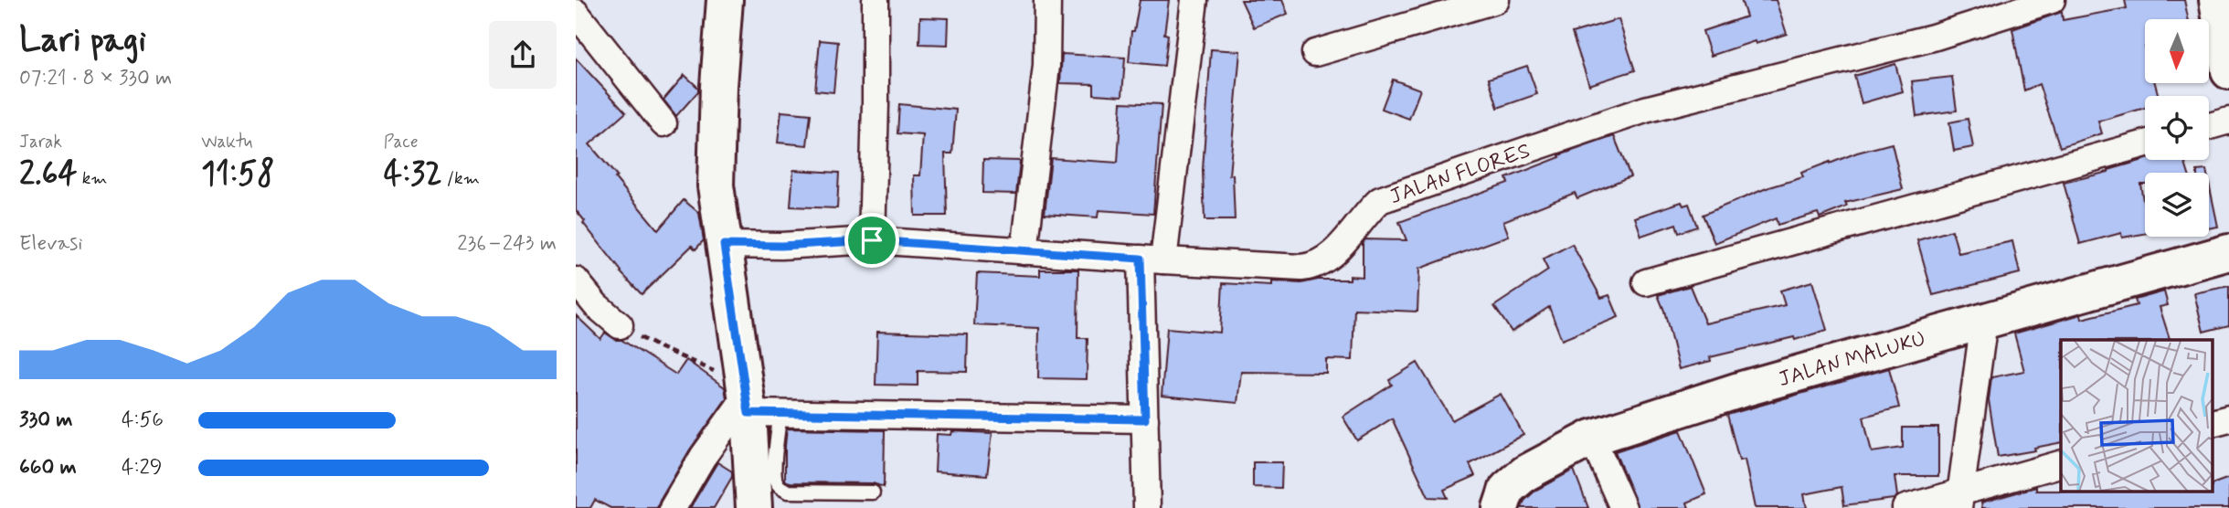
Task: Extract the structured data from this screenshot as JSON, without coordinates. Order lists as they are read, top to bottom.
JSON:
{
  "streets": {
    "main road": ["JALAN MALUKU"],
    "street": ["JALAN FLORES"]
  },
  "north": "bottom",
  "page": {
    "heading": ["Lari pagi", "07:21 · 8 × 330 m"],
    "stats": [
      ["Jarak", "2.64 km"],
      ["Waktu", "11:58"],
      ["Pace", "4:32 /km"]
    ],
    "chart": ["Elevasi", "236–243 m"],
    "list": [
      {
        "name": "330 m",
        "note": "4:56"
      },
      {
        "name": "660 m",
        "note": "4:29"
      }
    ]
  }
}
